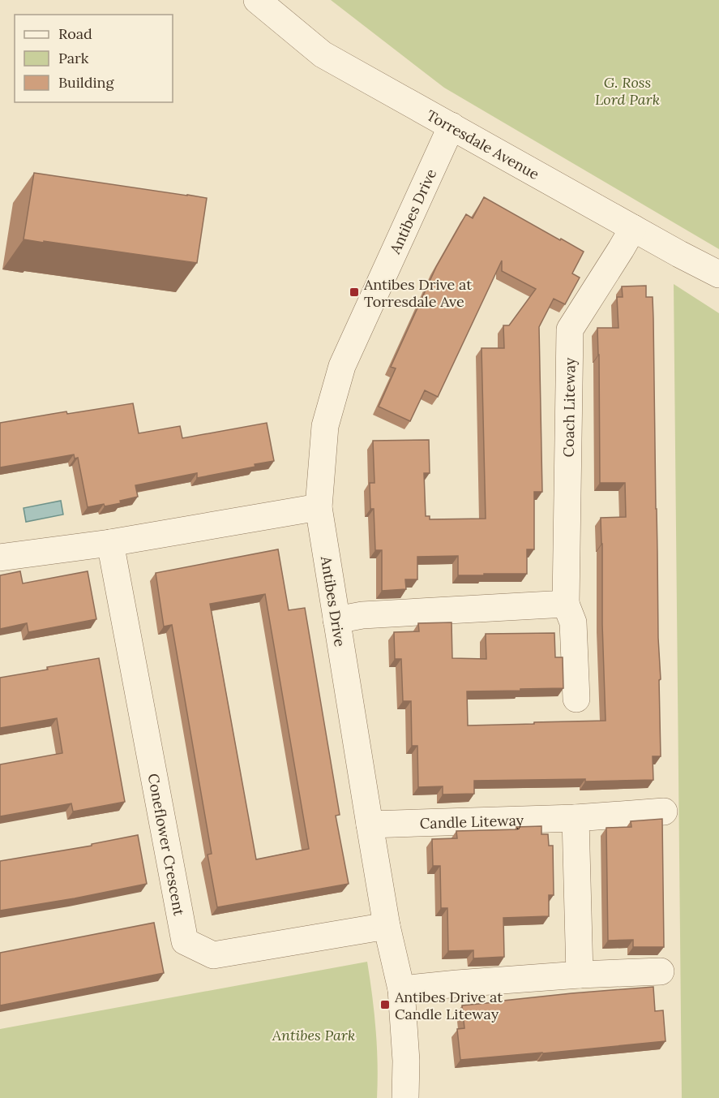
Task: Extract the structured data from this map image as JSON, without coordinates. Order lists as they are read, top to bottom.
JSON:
{
  "streets": {
    "street": [
      "Torresdale Avenue",
      "Antibes Drive",
      "Coach Liteway",
      "Candle Liteway",
      "Coneflower Crescent"
    ]
  },
  "crossings": [
    ["Torresdale Avenue", "Antibes Drive"],
    ["Torresdale Avenue", "Coach Liteway"],
    ["Antibes Drive", "Candle Liteway"],
    ["Antibes Drive", "Coneflower Crescent"]
  ],
  "parks": ["G. Ross Lord Park", "Antibes Park"],
  "places": {
    "transit": ["Antibes Drive at Torresdale Ave", "Antibes Drive at Candle Liteway"]
  },
  "legend": ["Road", "Park", "Building"]
}
